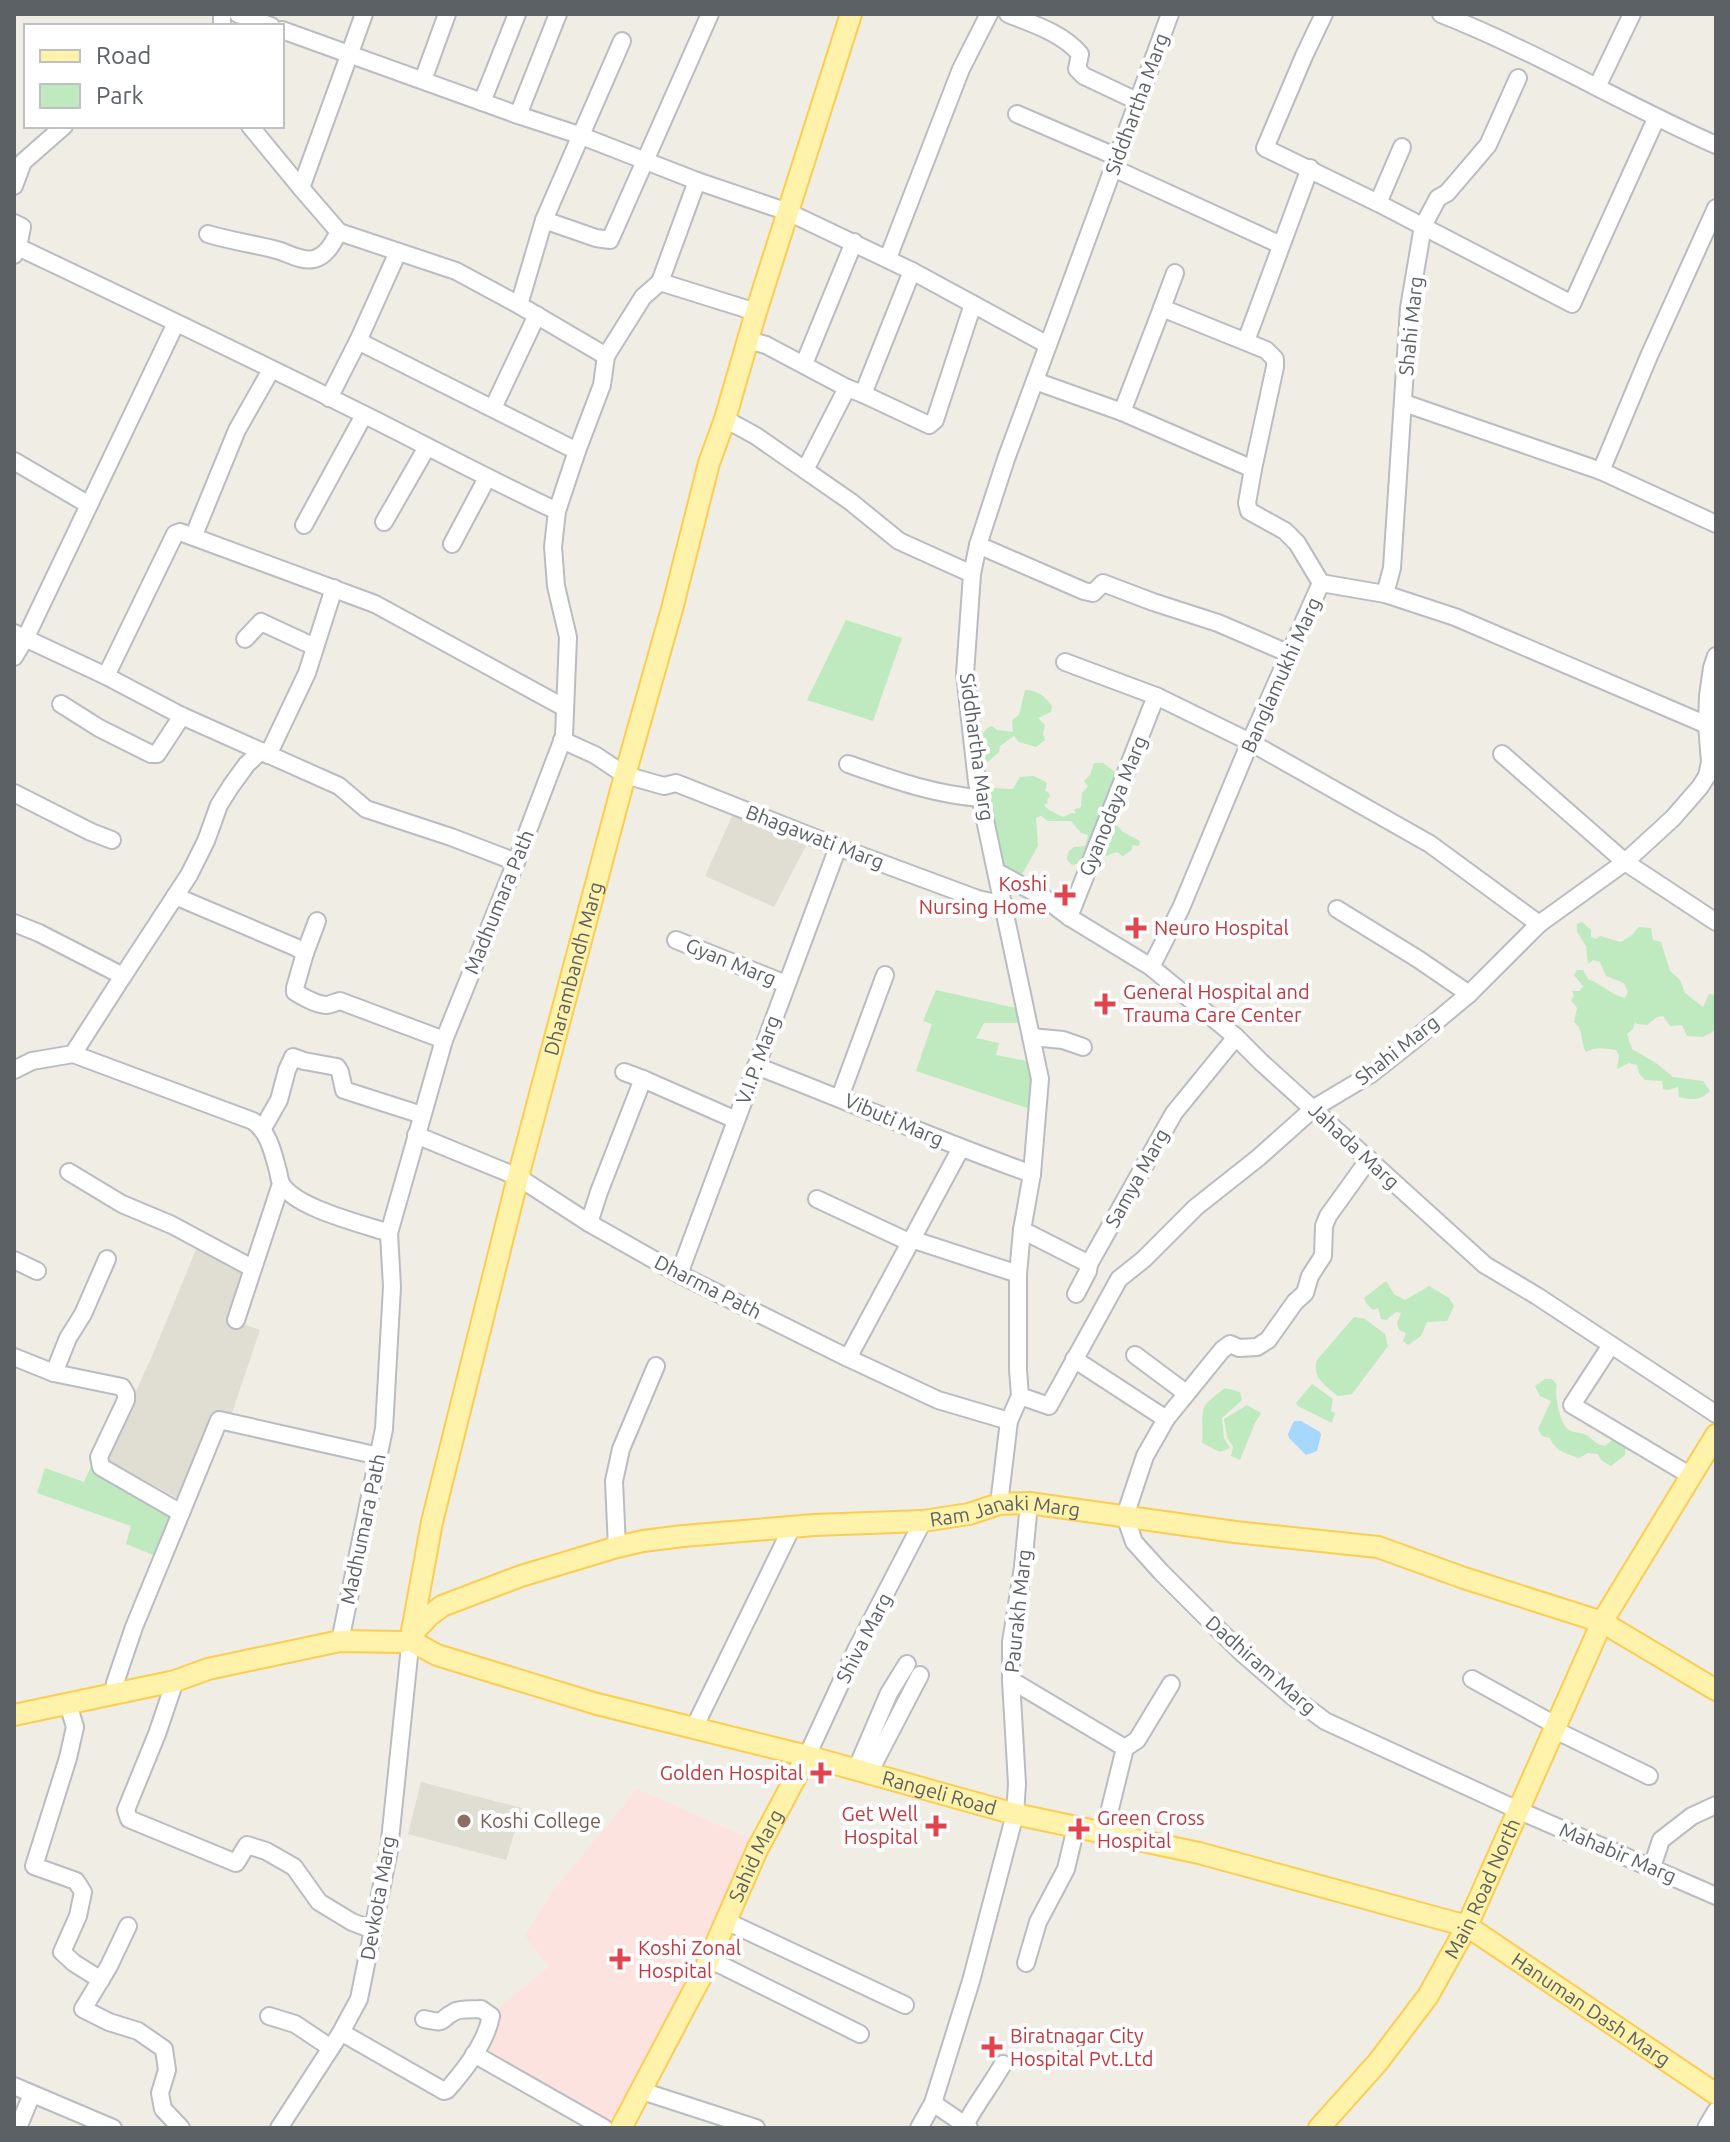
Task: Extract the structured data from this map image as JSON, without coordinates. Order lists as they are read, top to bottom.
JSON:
{
  "streets": {
    "main road": [
      "Dharambandh Marg",
      "Ram Janaki Marg",
      "Rangeli Road",
      "Sahid Marg",
      "Main Road North",
      "Hanuman Dash Marg"
    ],
    "street": [
      "Siddhartha Marg",
      "Shahi Marg",
      "Banglamukhi Marg",
      "Gyanodaya Marg",
      "Bhagawati Marg",
      "Madhumara Path",
      "Gyan Marg",
      "V.I.P. Marg",
      "Vibuti Marg",
      "Jahada Marg",
      "Samya Marg",
      "Dharma Path",
      "Paurakh Marg",
      "Shiva Marg",
      "Dadhiram Marg",
      "Mahabir Marg",
      "Devkota Marg"
    ]
  },
  "crossings": [
    ["Siddhartha Marg", "Shahi Marg"],
    ["Siddhartha Marg", "Bhagawati Marg"],
    ["Siddhartha Marg", "Vibuti Marg"],
    ["Siddhartha Marg", "Jahada Marg"],
    ["Siddhartha Marg", "Dharma Path"],
    ["Siddhartha Marg", "Ram Janaki Marg"],
    ["Shahi Marg", "Banglamukhi Marg"],
    ["Shahi Marg", "Jahada Marg"],
    ["Banglamukhi Marg", "Jahada Marg"],
    ["Gyanodaya Marg", "Jahada Marg"],
    ["Bhagawati Marg", "Madhumara Path"],
    ["Bhagawati Marg", "Dharambandh Marg"],
    ["Bhagawati Marg", "V.I.P. Marg"],
    ["Madhumara Path", "Dharma Path"],
    ["Gyan Marg", "V.I.P. Marg"],
    ["Dharambandh Marg", "Dharma Path"],
    ["Dharambandh Marg", "Ram Janaki Marg"],
    ["Dharambandh Marg", "Rangeli Road"],
    ["Dharambandh Marg", "Devkota Marg"],
    ["V.I.P. Marg", "Vibuti Marg"],
    ["V.I.P. Marg", "Dharma Path"],
    ["Jahada Marg", "Samya Marg"],
    ["Ram Janaki Marg", "Paurakh Marg"],
    ["Ram Janaki Marg", "Shiva Marg"],
    ["Ram Janaki Marg", "Dadhiram Marg"],
    ["Ram Janaki Marg", "Rangeli Road"],
    ["Ram Janaki Marg", "Main Road North"],
    ["Ram Janaki Marg", "Devkota Marg"],
    ["Paurakh Marg", "Rangeli Road"],
    ["Shiva Marg", "Rangeli Road"],
    ["Shiva Marg", "Sahid Marg"],
    ["Dadhiram Marg", "Mahabir Marg"],
    ["Dadhiram Marg", "Main Road North"],
    ["Rangeli Road", "Sahid Marg"],
    ["Rangeli Road", "Main Road North"],
    ["Rangeli Road", "Devkota Marg"],
    ["Rangeli Road", "Hanuman Dash Marg"],
    ["Mahabir Marg", "Main Road North"],
    ["Main Road North", "Hanuman Dash Marg"]
  ],
  "places": {
    "health": [
      "Koshi Nursing Home",
      "Neuro Hospital",
      "General Hospital and Trauma Care Center",
      "Golden Hospital",
      "Get Well Hospital",
      "Green Cross Hospital",
      "Koshi Zonal Hospital",
      "Biratnagar City Hospital Pvt.Ltd"
    ],
    "other": ["Koshi College"]
  },
  "legend": ["Road", "Park"]
}
